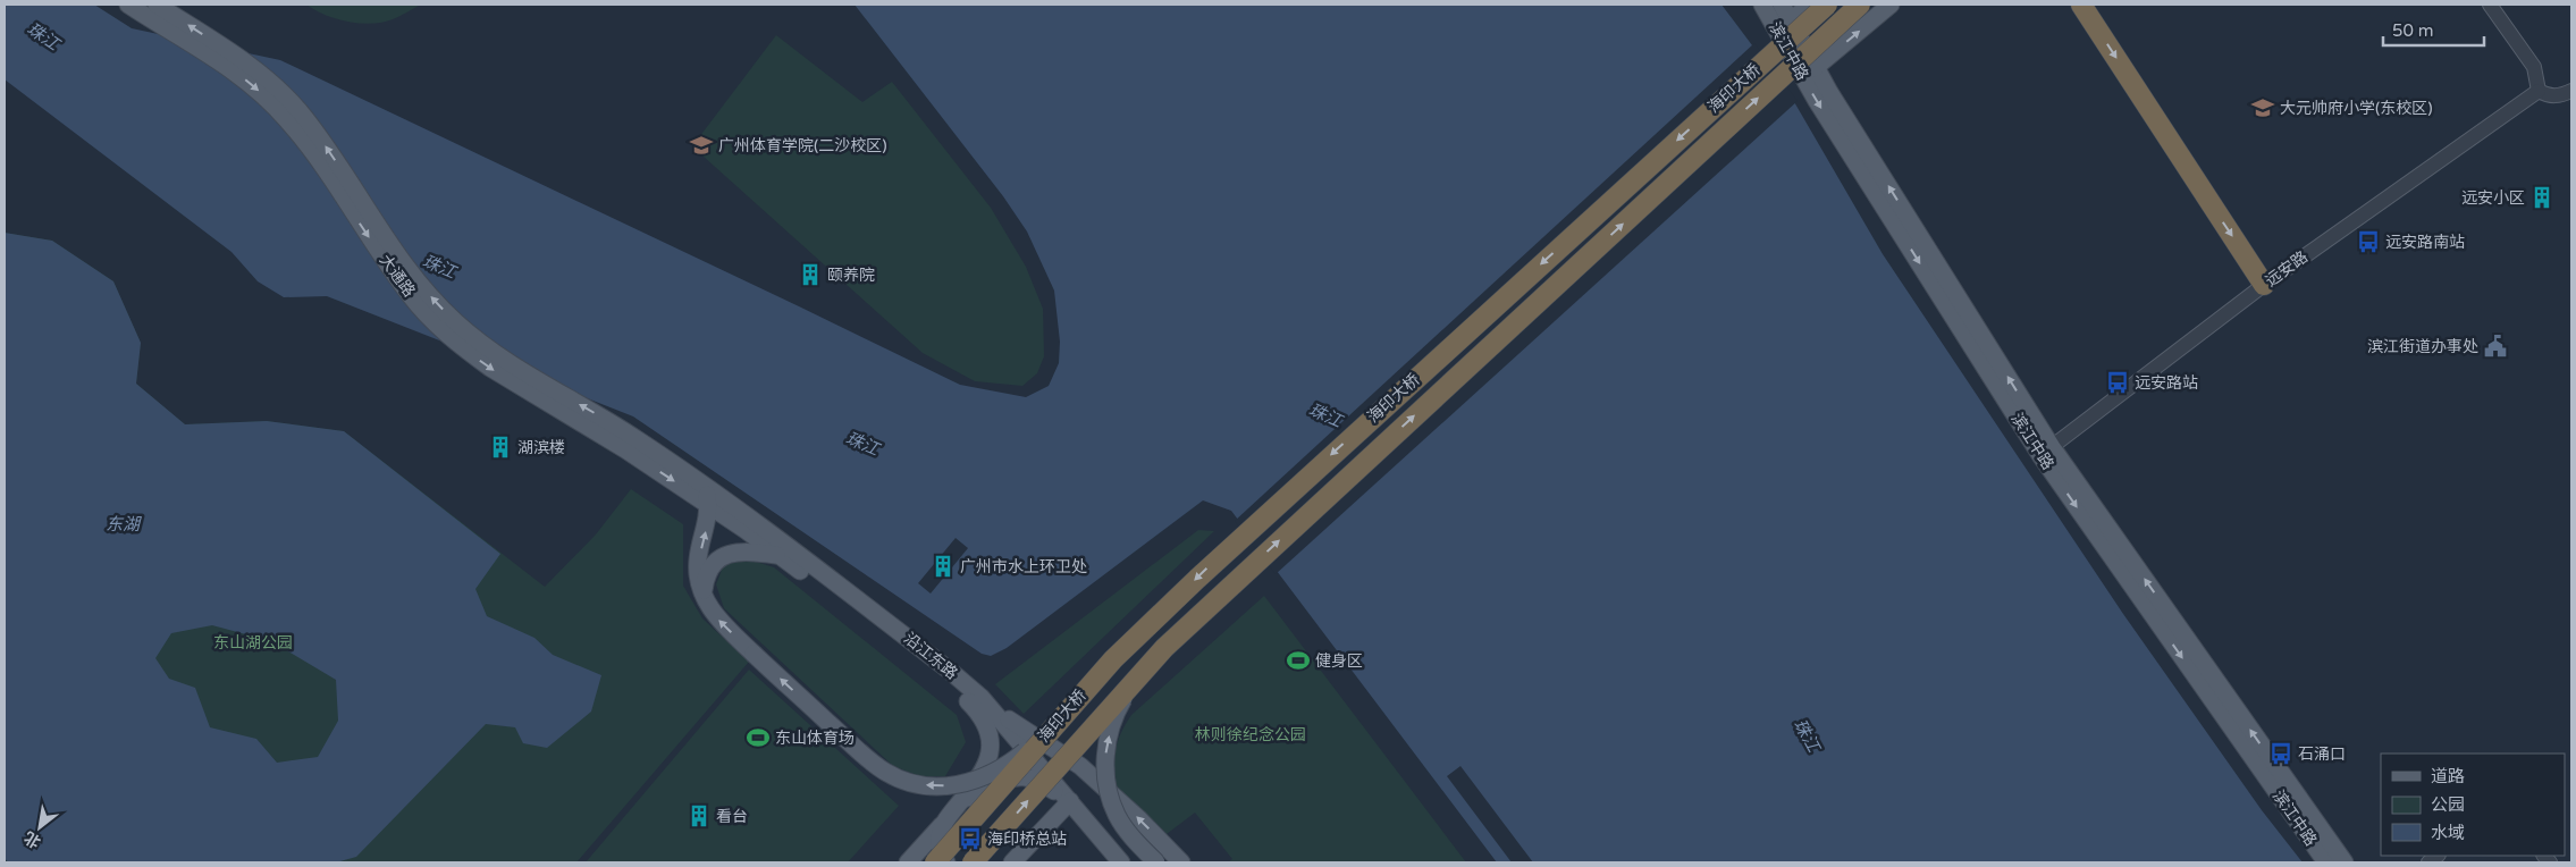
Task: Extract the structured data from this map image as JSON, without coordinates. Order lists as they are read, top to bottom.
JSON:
{
  "streets": {
    "highway": ["海印大桥"],
    "main road": ["滨江中路", "大通路", "沿江东路"],
    "street": ["远安路"]
  },
  "crossings": [
    ["滨江中路", "远安路"],
    ["大通路", "沿江东路"]
  ],
  "water": ["珠江", "东湖"],
  "parks": ["东山湖公园", "林则徐纪念公园"],
  "places": {
    "school or university": ["大元帅府小学(东校区)", "广州体育学院(二沙校区)"],
    "building": [
      "远安小区",
      "颐养院",
      "湖滨楼",
      "广州市水上环卫处",
      "看台"
    ],
    "bus stop": [
      "远安路南站",
      "远安路站",
      "石涌口",
      "海印桥总站"
    ],
    "public building": ["滨江街道办事处"],
    "sports": ["健身区", "东山体育场"]
  },
  "legend": ["道路", "公园", "水域"],
  "scale_bar": "50 m",
  "north": "bottom left"
}
